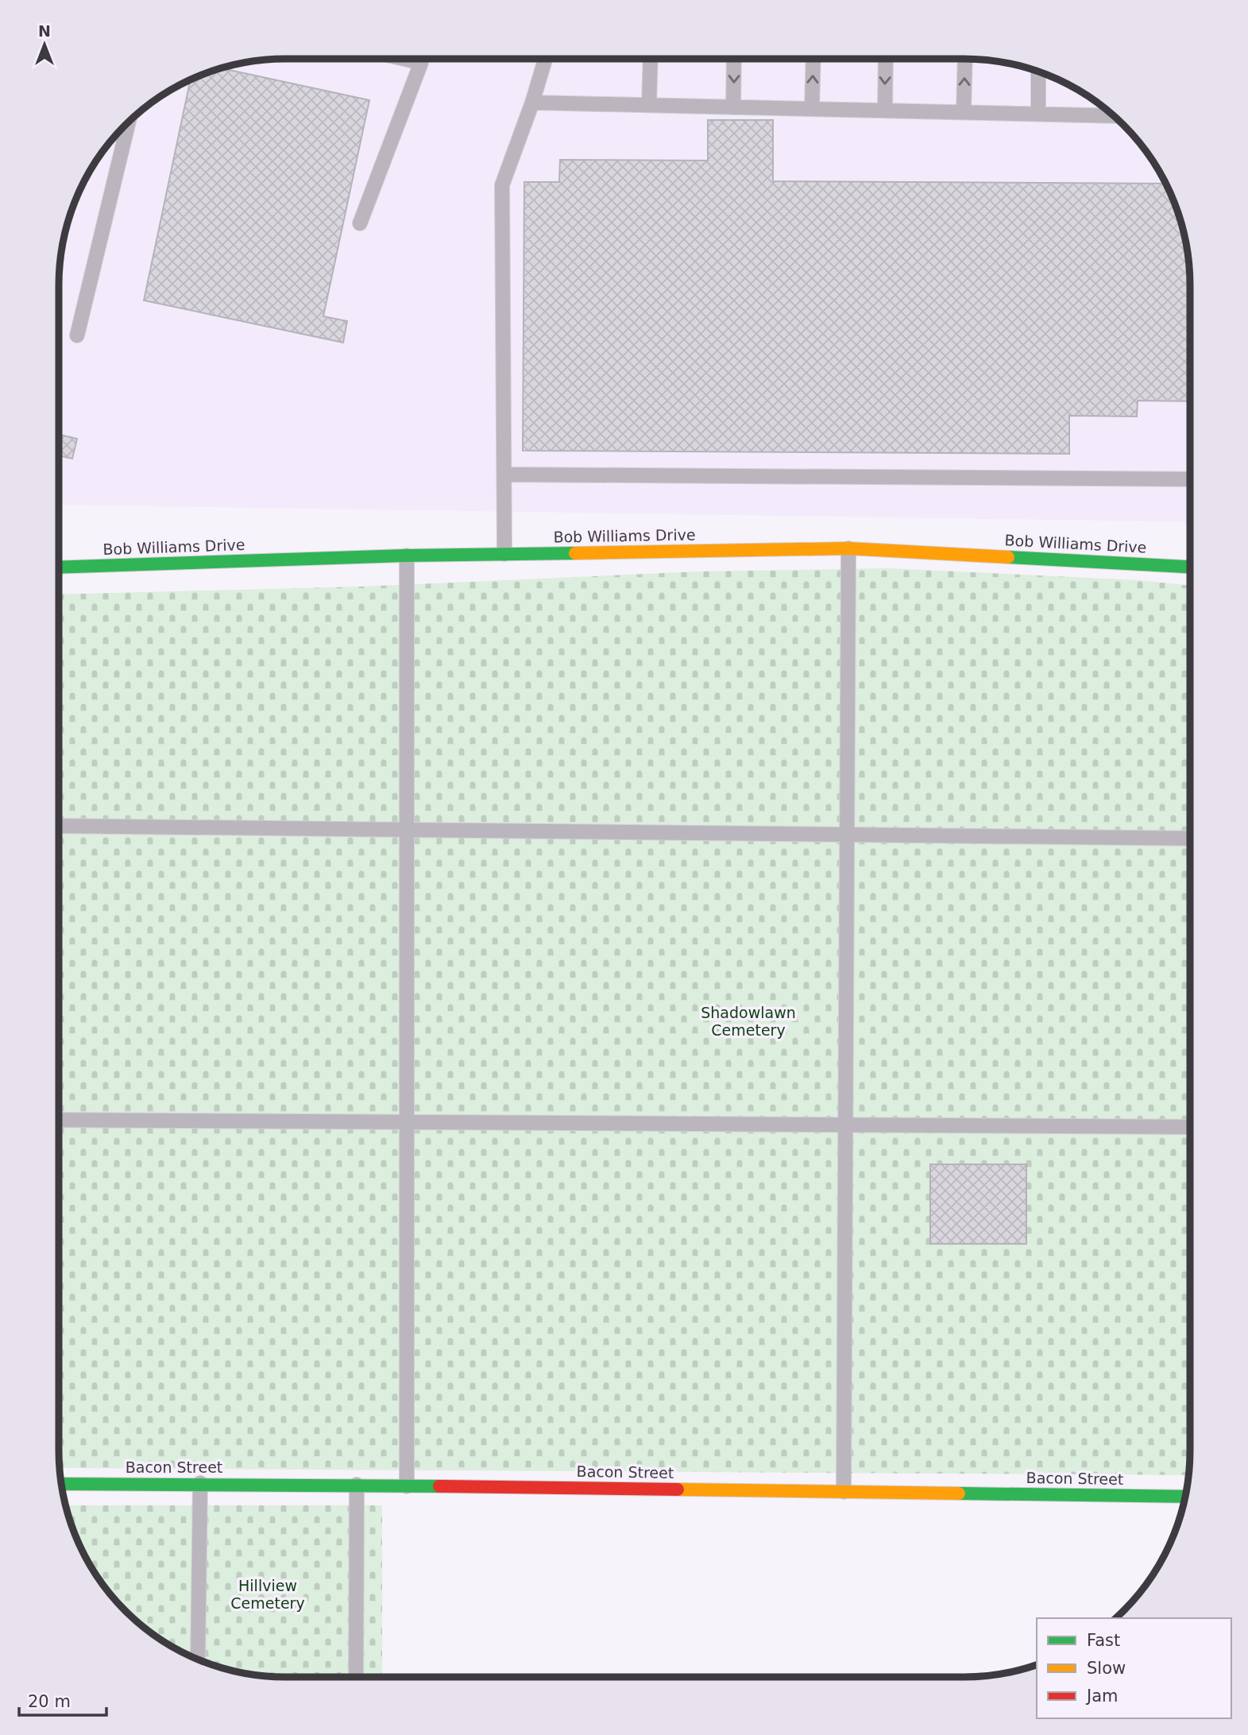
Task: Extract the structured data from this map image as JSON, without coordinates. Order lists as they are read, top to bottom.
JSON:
{
  "streets": {
    "street": ["Bob Williams Drive", "Bacon Street"]
  },
  "parks": ["Shadowlawn Cemetery", "Hillview Cemetery"],
  "legend": ["Fast", "Slow", "Jam"],
  "scale_bar": "20 m",
  "north": "top"
}
